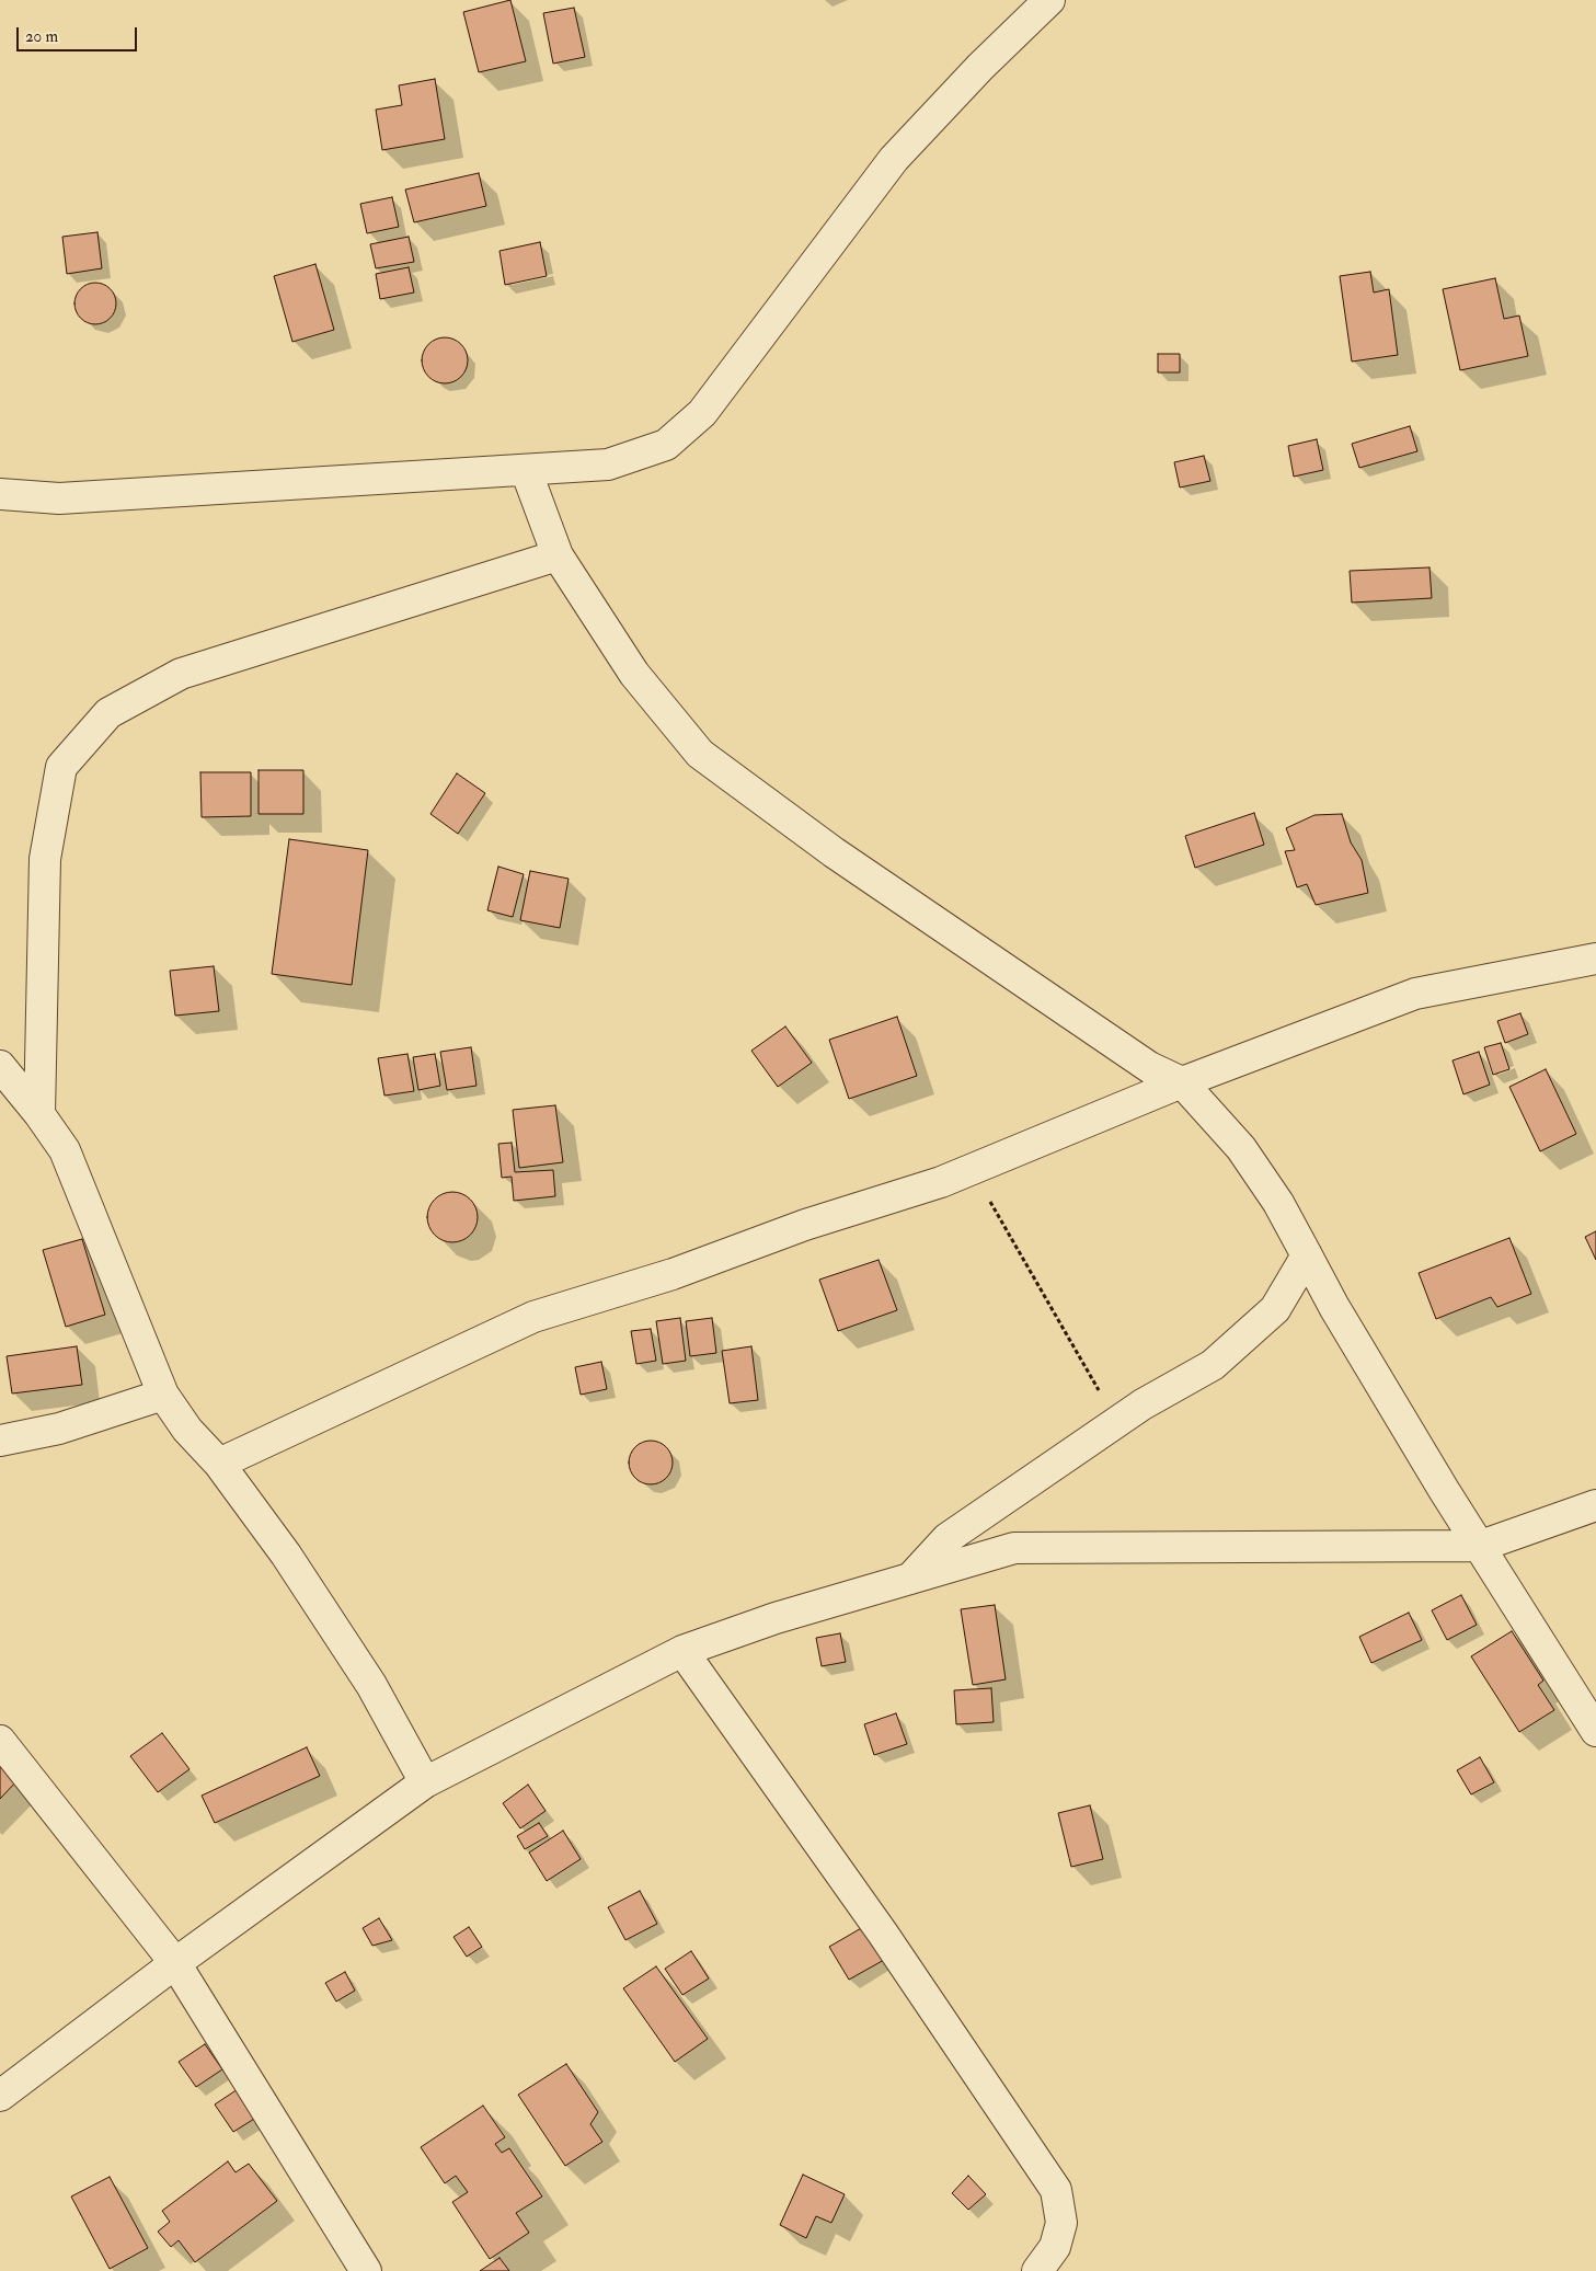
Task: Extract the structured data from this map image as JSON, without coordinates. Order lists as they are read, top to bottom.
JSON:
{
  "scale_bar": "20 m"
}
